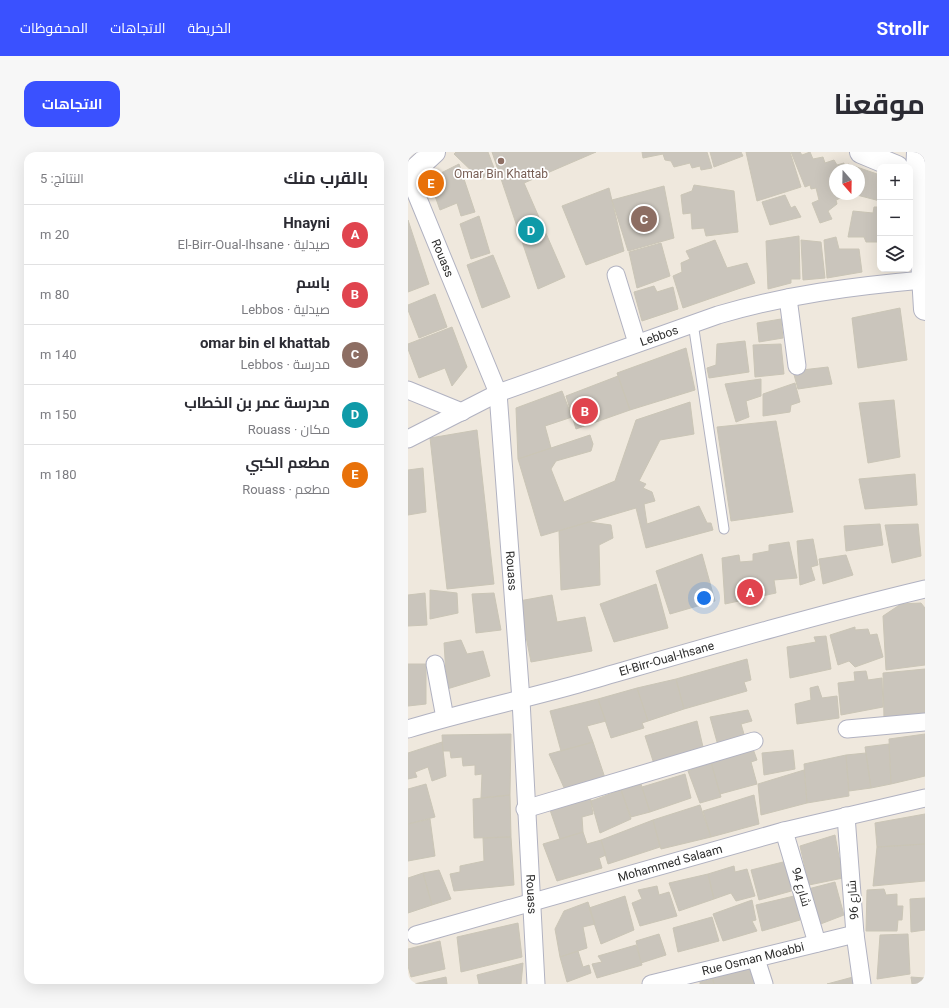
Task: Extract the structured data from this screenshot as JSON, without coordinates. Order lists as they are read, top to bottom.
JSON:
{
  "streets": {
    "street": [
      "Rouass",
      "Lebbos",
      "El-Birr-Oual-Ihsane",
      "Mohammed Salaam",
      "شارع 94",
      "شارع 96",
      "Rue Osman Moabbi"
    ]
  },
  "crossings": [
    ["Rouass", "Lebbos"],
    ["Rouass", "El-Birr-Oual-Ihsane"],
    ["Rouass", "Mohammed Salaam"],
    ["Mohammed Salaam", "شارع 94"],
    ["Mohammed Salaam", "شارع 96"],
    ["شارع 94", "Rue Osman Moabbi"],
    ["شارع 96", "Rue Osman Moabbi"]
  ],
  "places": ["Omar Bin Khattab"],
  "north": "bottom",
  "page": {
    "header": "Strollr",
    "nav": ["الخريطة", "الاتجاهات", "المحفوظات"],
    "title": "موقعنا",
    "buttons": "الاتجاهات",
    "heading": ["بالقرب منك", "النتائج: 5"],
    "map_buttons": ["+", "−"],
    "pins": [
      "E",
      "C",
      "D",
      "B",
      "A"
    ],
    "list": [
      {
        "mark": "A",
        "name": "Hnayni",
        "note": "صيدلية · El-Birr-Oual-Ihsane",
        "value": "20 m"
      },
      {
        "mark": "B",
        "name": "باسم",
        "note": "صيدلية · Lebbos",
        "value": "80 m"
      },
      {
        "mark": "C",
        "name": "omar bin el khattab",
        "note": "مدرسة · Lebbos",
        "value": "140 m"
      },
      {
        "mark": "D",
        "name": "مدرسة عمر بن الخطاب",
        "note": "مكان · Rouass",
        "value": "150 m"
      },
      {
        "mark": "E",
        "name": "مطعم الكبي",
        "note": "مطعم · Rouass",
        "value": "180 m"
      }
    ]
  }
}
